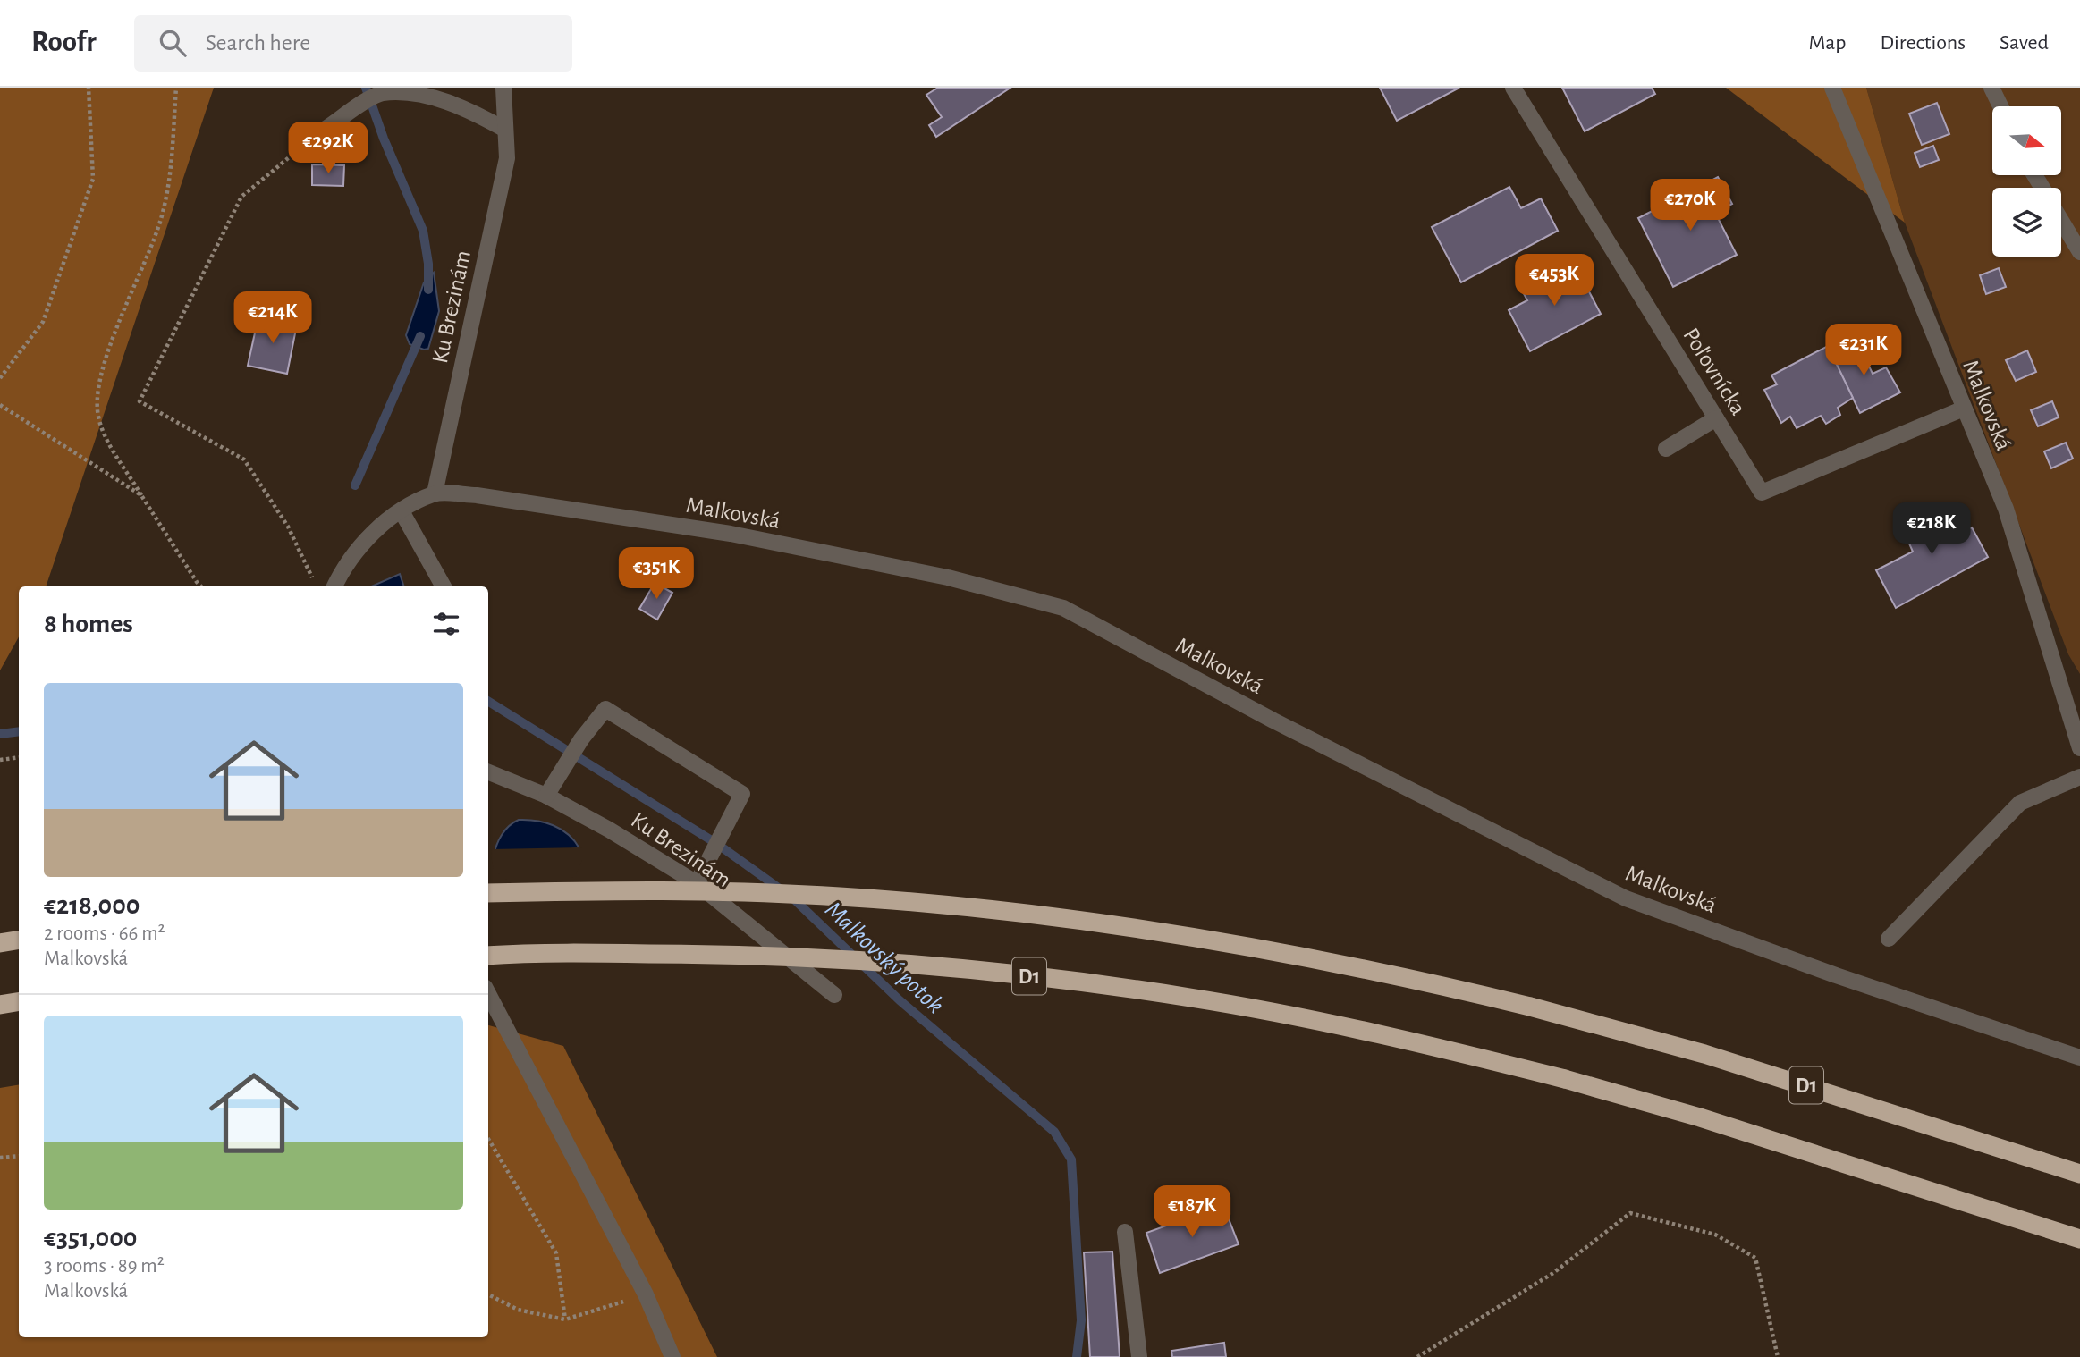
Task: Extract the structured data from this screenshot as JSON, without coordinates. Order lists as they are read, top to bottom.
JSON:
{
  "streets": {
    "highway": ["D1"],
    "street": ["Ku Brezinám", "Poľovnícka", "Malkovská"]
  },
  "crossings": [
    ["Ku Brezinám", "Malkovská"],
    ["Poľovnícka", "Malkovská"]
  ],
  "water": ["Malkovský potok"],
  "north": "right",
  "page": {
    "header": "Roofr",
    "search": "Search here",
    "nav": ["Map", "Directions", "Saved"],
    "price": [
      "€292K",
      "€270K",
      "€453K",
      "€214K",
      "€231K",
      "€218K",
      "€351K",
      "€187K"
    ],
    "heading": "8 homes",
    "list": [
      {
        "name": "€218,000",
        "note": "2 rooms · 66 m² · Malkovská"
      },
      {
        "name": "€351,000",
        "note": "3 rooms · 89 m² · Malkovská"
      }
    ]
  }
}
